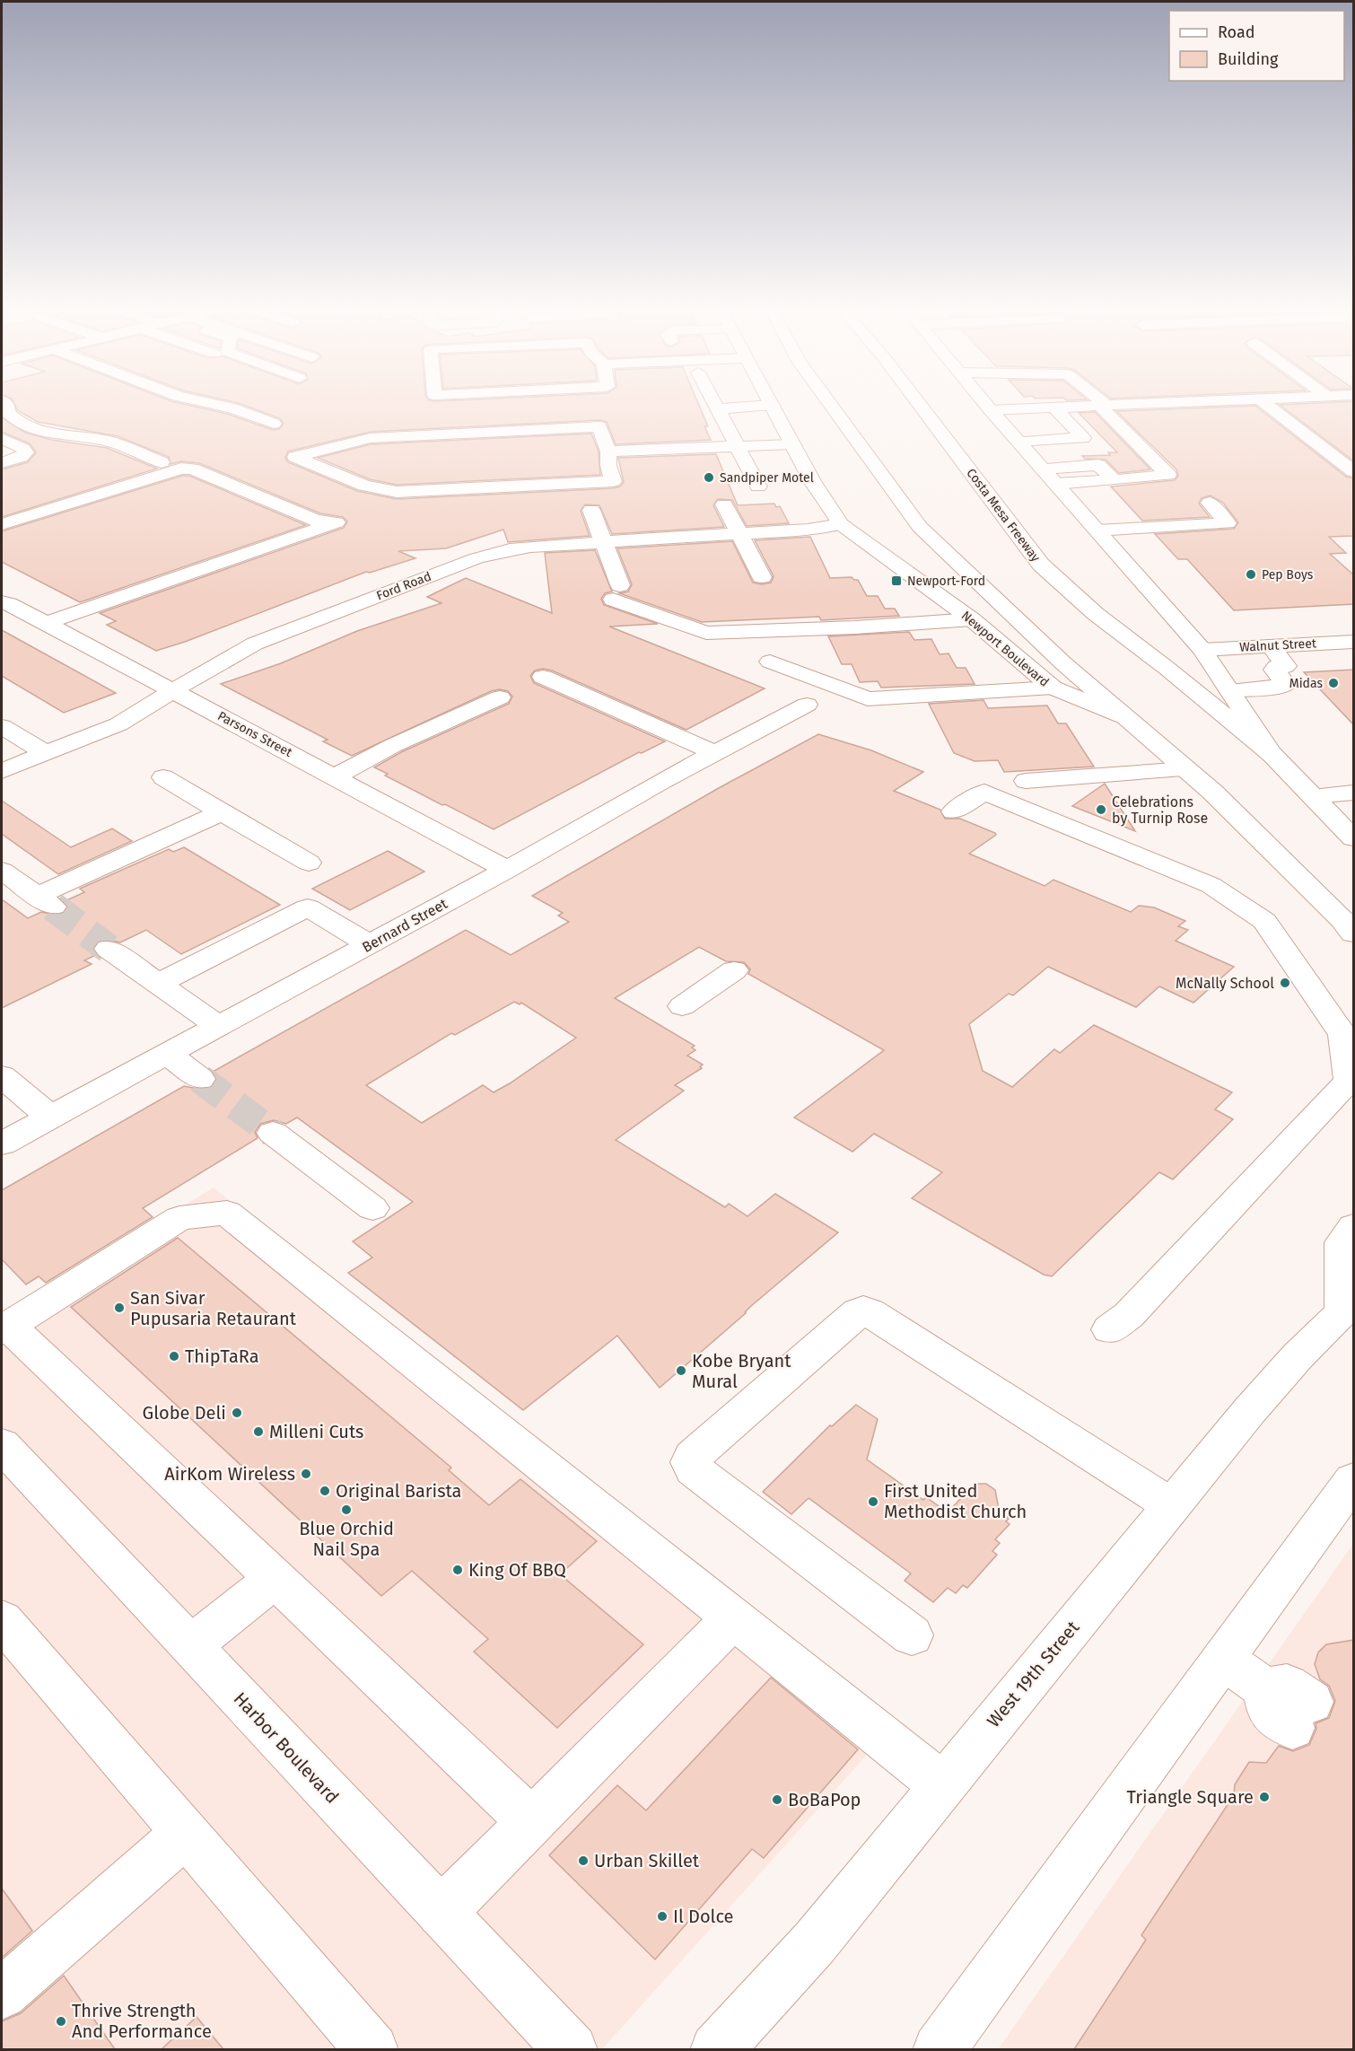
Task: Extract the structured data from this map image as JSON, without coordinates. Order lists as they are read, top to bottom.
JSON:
{
  "streets": {
    "main road": [
      "Costa Mesa Freeway",
      "Ford Road",
      "Walnut Street",
      "Newport Boulevard",
      "Parsons Street",
      "Bernard Street",
      "West 19th Street",
      "Harbor Boulevard"
    ]
  },
  "crossings": [
    ["Ford Road", "Newport Boulevard"],
    ["Ford Road", "Parsons Street"],
    ["Parsons Street", "Bernard Street"]
  ],
  "places": {
    "other": [
      "Sandpiper Motel",
      "Pep Boys",
      "Midas",
      "Celebrations by Turnip Rose",
      "McNally School",
      "San Sivar Pupusaria Retaurant",
      "ThipTaRa",
      "Kobe Bryant Mural",
      "Globe Deli",
      "Milleni Cuts",
      "AirKom Wireless",
      "Original Barista",
      "First United Methodist Church",
      "Blue Orchid Nail Spa",
      "King Of BBQ",
      "Triangle Square",
      "BoBaPop",
      "Urban Skillet",
      "Il Dolce",
      "Thrive Strength And Performance"
    ],
    "transit": ["Newport-Ford"]
  },
  "legend": ["Road", "Building"]
}
